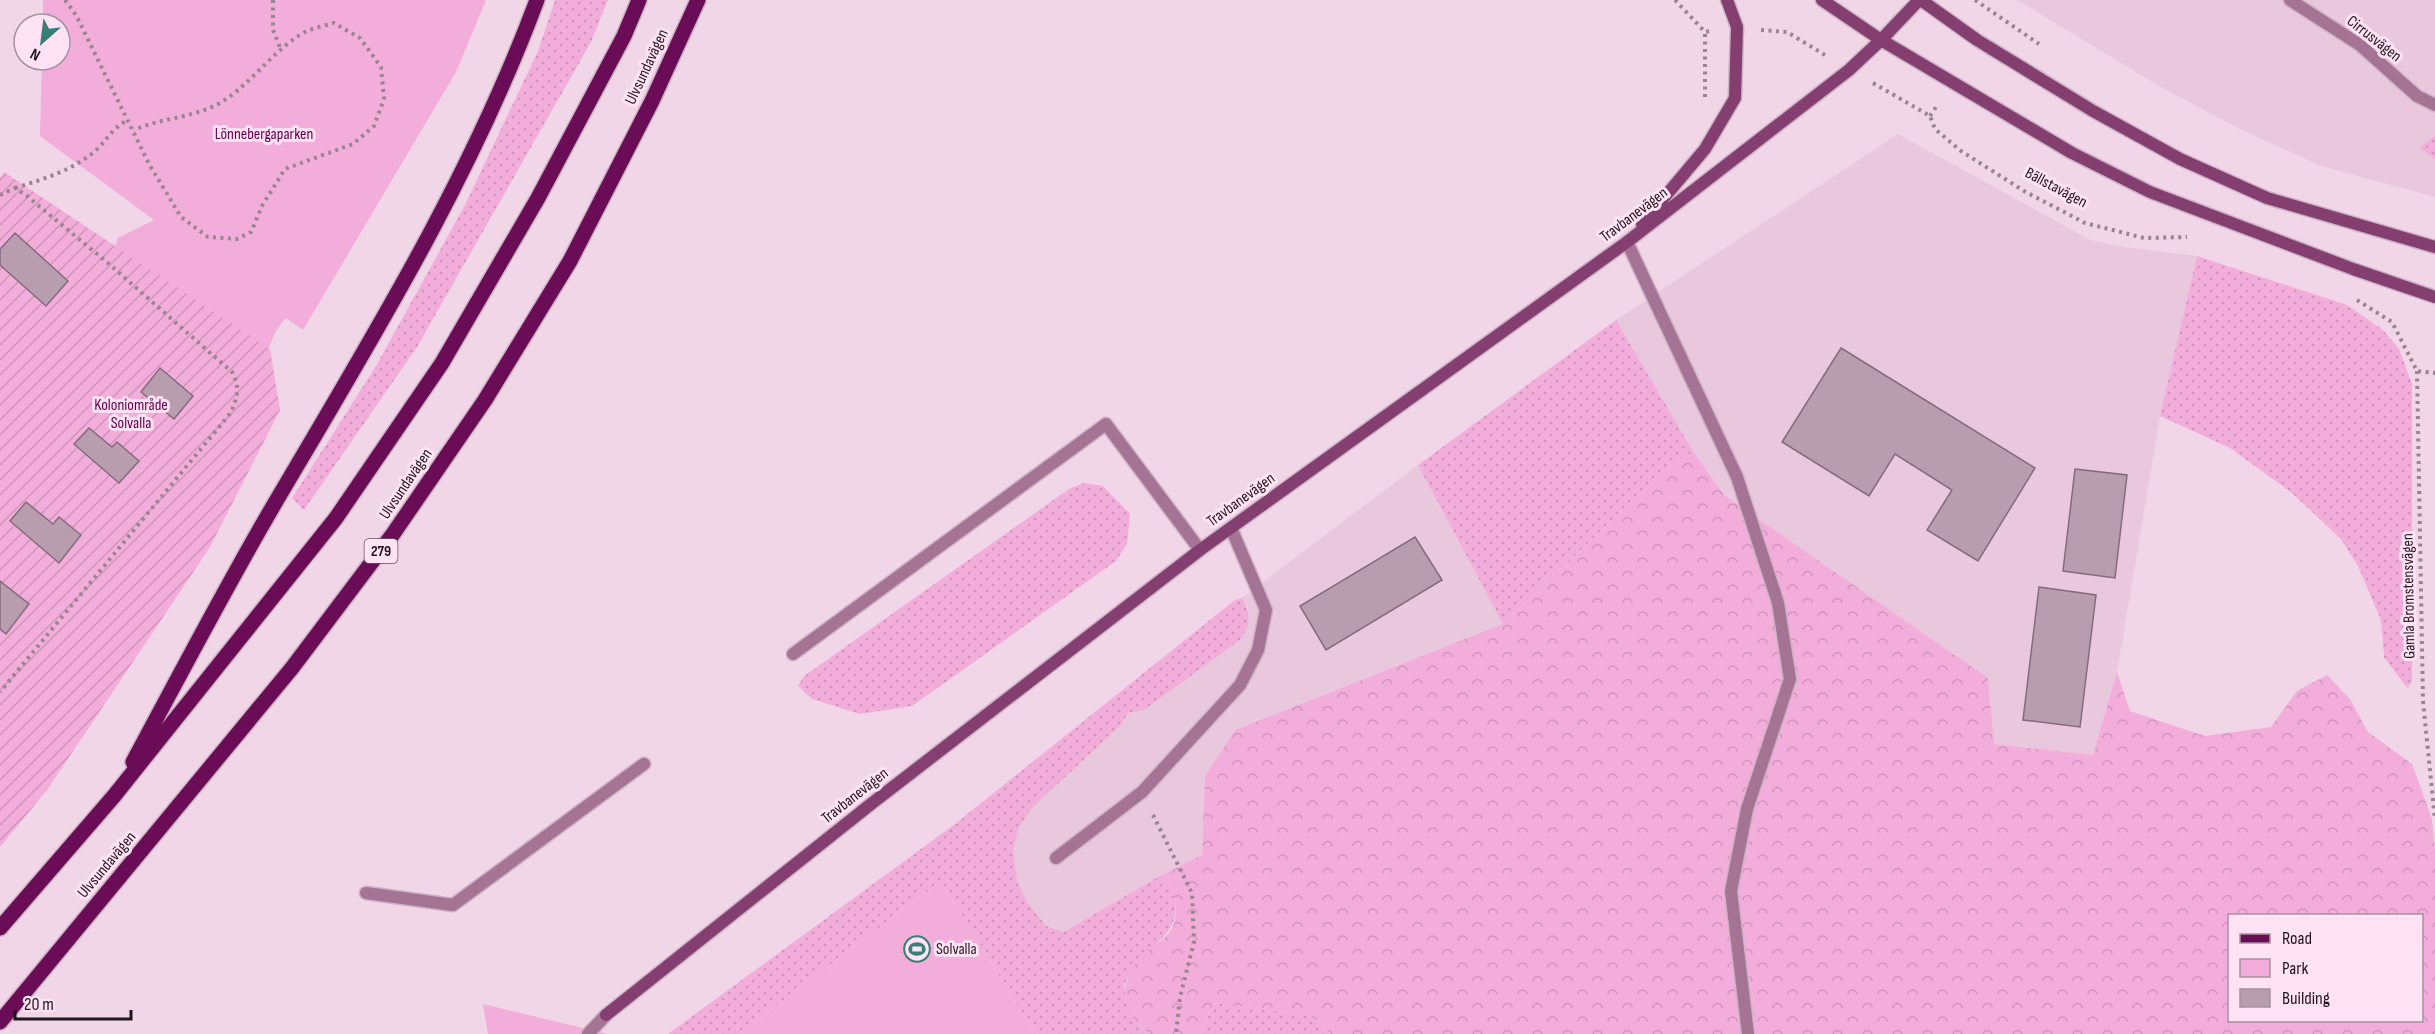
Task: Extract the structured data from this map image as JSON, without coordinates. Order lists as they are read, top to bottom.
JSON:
{
  "streets": {
    "main road": ["Ulvsundavägen", "279"],
    "street": ["Cirrusvägen", "Travbanevägen"],
    "path": ["Bällstavägen", "Gamla Bromstensvägen"]
  },
  "crossings": [
    ["Bällstavägen", "Travbanevägen"]
  ],
  "parks": ["Lönnebergaparken", "Koloniområde Solvalla"],
  "places": {
    "sports": ["Solvalla"]
  },
  "legend": ["Road", "Park", "Building"],
  "scale_bar": "20 m",
  "north": "bottom left"
}
